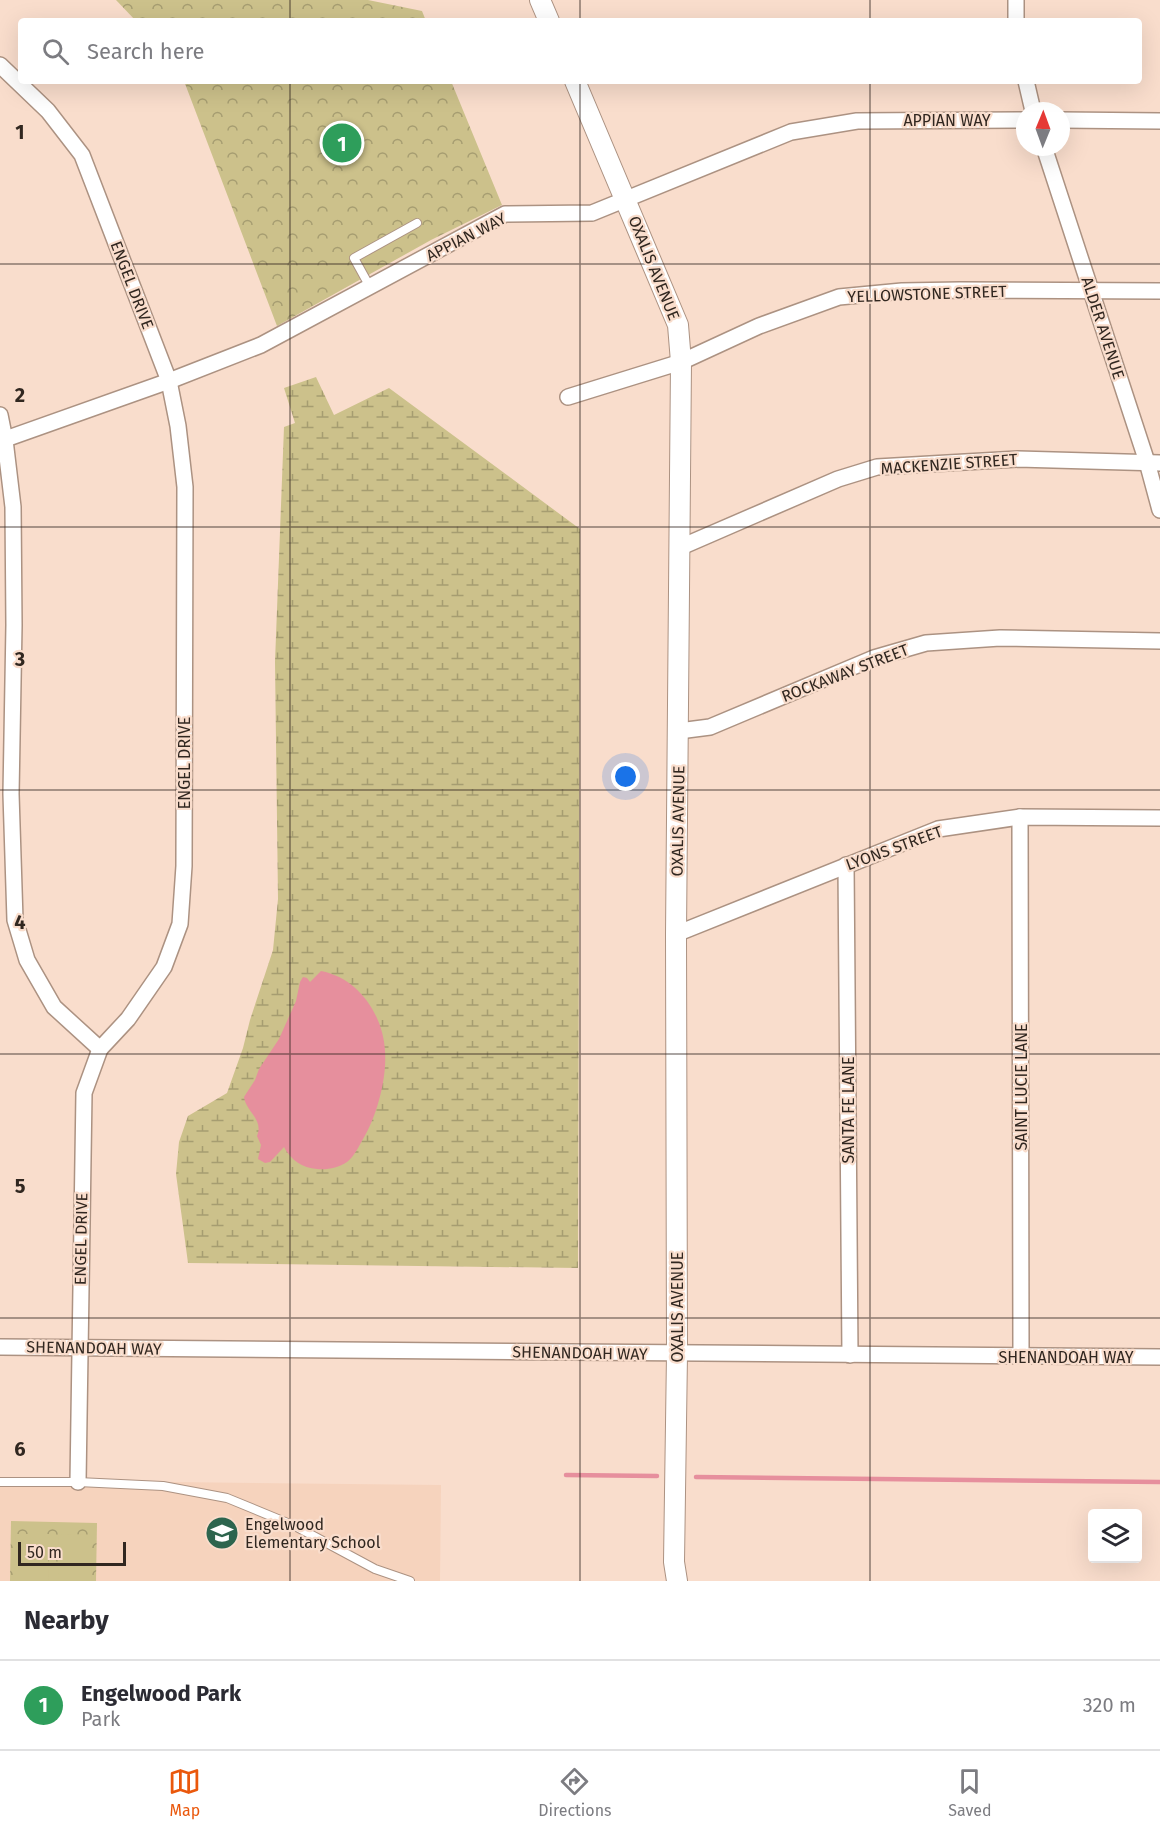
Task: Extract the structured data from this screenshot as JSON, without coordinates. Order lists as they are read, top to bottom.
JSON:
{
  "streets": {
    "street": [
      "APPIAN WAY",
      "OXALIS AVENUE",
      "ENGEL DRIVE",
      "YELLOWSTONE STREET",
      "ALDER AVENUE",
      "MACKENZIE STREET",
      "ROCKAWAY STREET",
      "LYONS STREET",
      "SAINT LUCIE LANE",
      "SANTA FE LANE",
      "SHENANDOAH WAY"
    ]
  },
  "crossings": [
    ["APPIAN WAY", "OXALIS AVENUE"],
    ["APPIAN WAY", "ENGEL DRIVE"],
    ["OXALIS AVENUE", "YELLOWSTONE STREET"],
    ["OXALIS AVENUE", "MACKENZIE STREET"],
    ["OXALIS AVENUE", "ROCKAWAY STREET"],
    ["OXALIS AVENUE", "LYONS STREET"],
    ["OXALIS AVENUE", "SHENANDOAH WAY"],
    ["ENGEL DRIVE", "SHENANDOAH WAY"],
    ["YELLOWSTONE STREET", "ALDER AVENUE"],
    ["ALDER AVENUE", "MACKENZIE STREET"],
    ["LYONS STREET", "SAINT LUCIE LANE"],
    ["LYONS STREET", "SANTA FE LANE"],
    ["SAINT LUCIE LANE", "SHENANDOAH WAY"],
    ["SANTA FE LANE", "SHENANDOAH WAY"]
  ],
  "places": {
    "school or university": ["Engelwood Elementary School"]
  },
  "scale_bar": "50 m",
  "north": "top",
  "page": {
    "search": "Search here",
    "pins": "1",
    "scale": "50 m",
    "heading": "Nearby",
    "list": [
      {
        "mark": "1",
        "name": "Engelwood Park",
        "note": "Park",
        "value": "320 m"
      }
    ],
    "nav": ["Map", "Directions", "Saved"]
  },
  "grid": {
    "rows": [
      "1",
      "2",
      "3",
      "4",
      "5",
      "6"
    ]
  }
}
